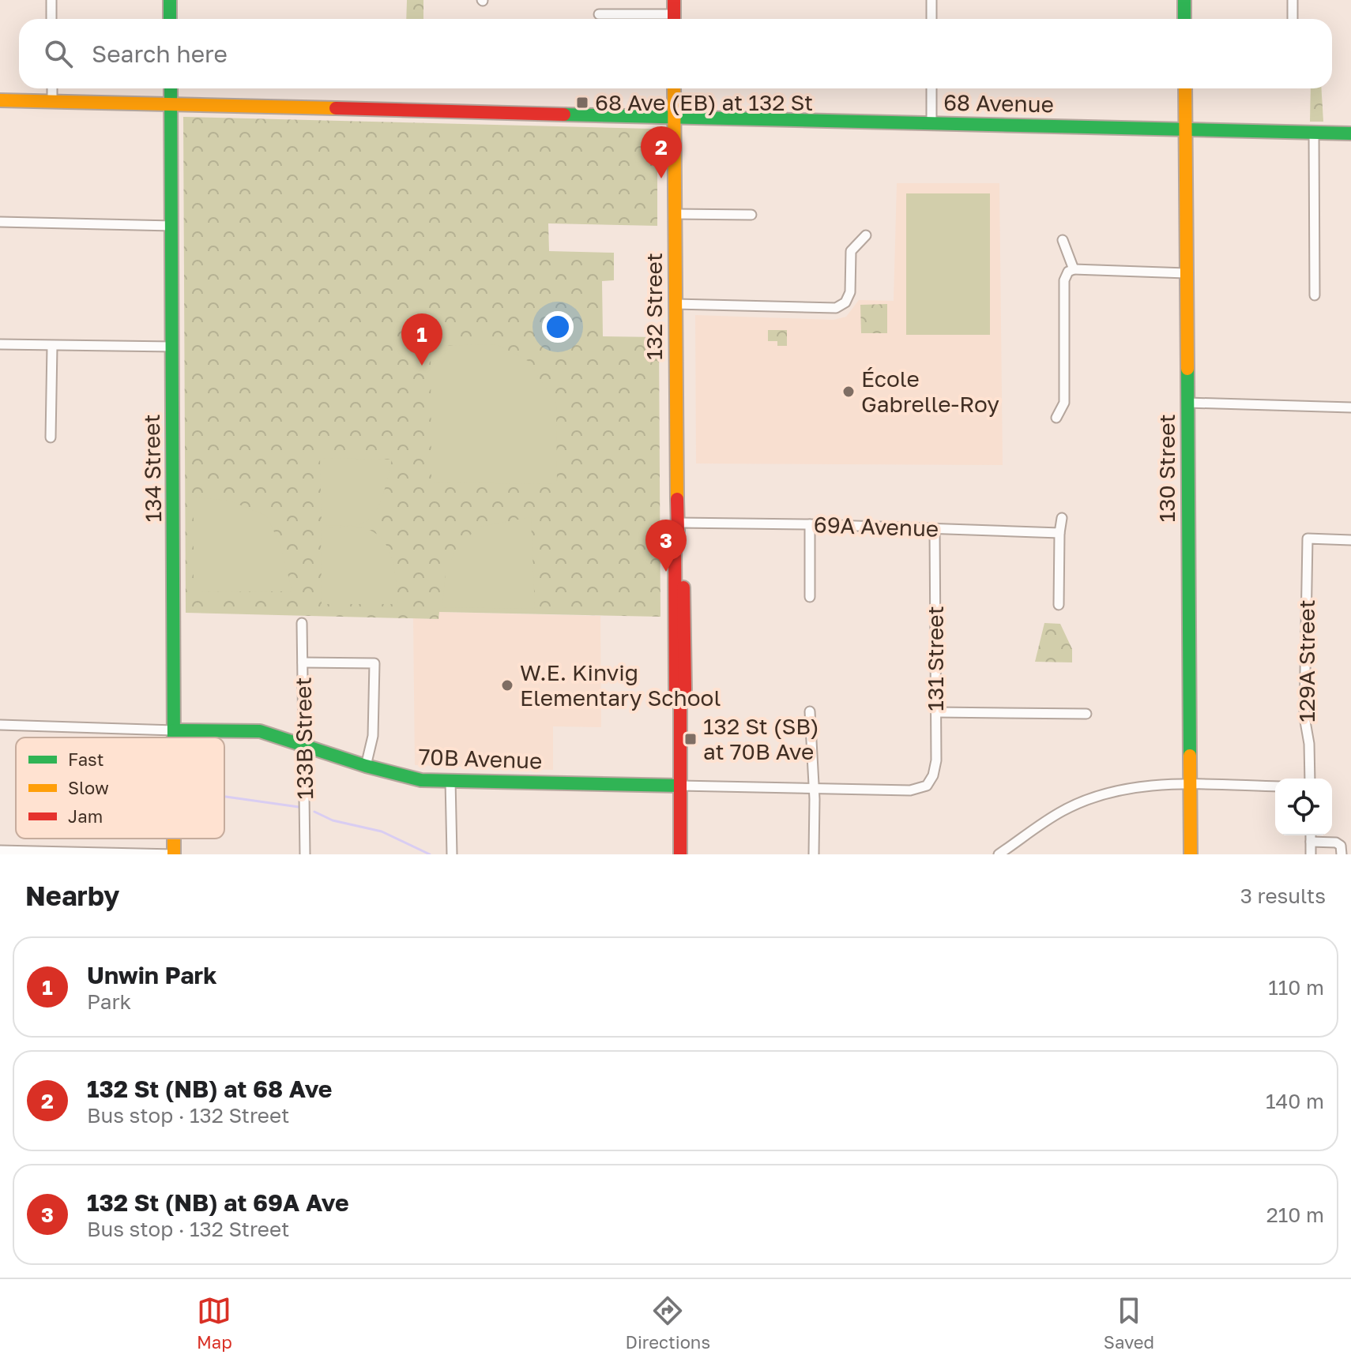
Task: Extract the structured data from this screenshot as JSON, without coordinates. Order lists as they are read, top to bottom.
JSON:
{
  "streets": {
    "street": [
      "68 Avenue",
      "132 Street",
      "134 Street",
      "130 Street",
      "69A Avenue",
      "131 Street",
      "129A Street",
      "133B Street",
      "70B Avenue"
    ]
  },
  "crossings": [
    ["68 Avenue", "132 Street"],
    ["68 Avenue", "134 Street"],
    ["68 Avenue", "130 Street"],
    ["132 Street", "69A Avenue"],
    ["132 Street", "70B Avenue"],
    ["134 Street", "70B Avenue"],
    ["69A Avenue", "131 Street"],
    ["131 Street", "70B Avenue"],
    ["133B Street", "70B Avenue"]
  ],
  "places": {
    "transit": ["68 Ave (EB) at 132 St", "132 St (SB) at 70B Ave"],
    "other": ["École Gabrelle-Roy", "W.E. Kinvig Elementary School"]
  },
  "legend": ["Fast", "Slow", "Jam"],
  "page": {
    "search": "Search here",
    "pins": ["2", "1", "3"],
    "heading": ["Nearby", "3 results"],
    "list": [
      {
        "mark": "1",
        "name": "Unwin Park",
        "note": "Park",
        "value": "110 m"
      },
      {
        "mark": "2",
        "name": "132 St (NB) at 68 Ave",
        "note": "Bus stop · 132 Street",
        "value": "140 m"
      },
      {
        "mark": "3",
        "name": "132 St (NB) at 69A Ave",
        "note": "Bus stop · 132 Street",
        "value": "210 m"
      }
    ],
    "nav": ["Map", "Directions", "Saved"]
  }
}
